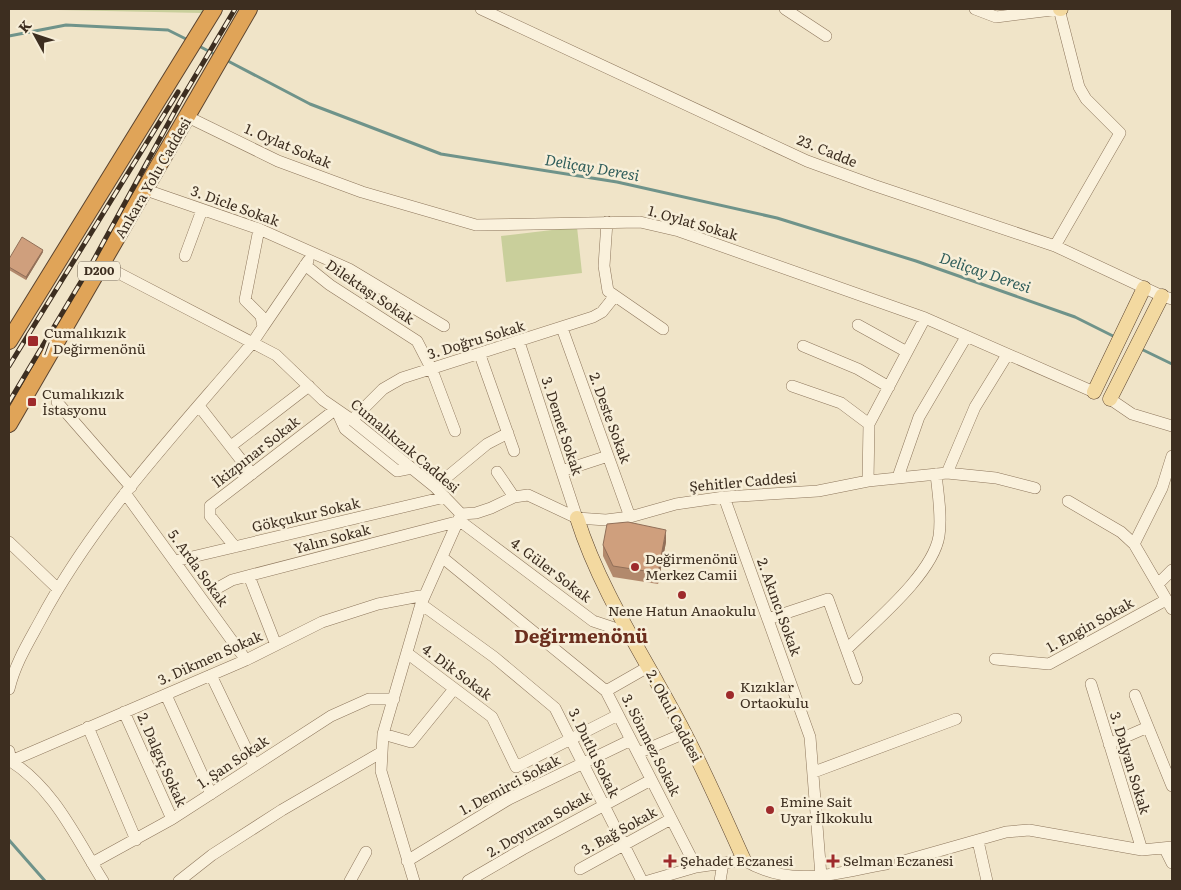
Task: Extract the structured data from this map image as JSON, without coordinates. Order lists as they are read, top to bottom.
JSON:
{
  "streets": {
    "highway": ["Ankara Yolu Caddesi", "D200"],
    "main road": ["2. Okul Caddesi"],
    "street": [
      "1. Oylat Sokak",
      "23. Cadde",
      "3. Dicle Sokak",
      "Dilektaşı Sokak",
      "3. Doğru Sokak",
      "2. Deste Sokak",
      "3. Demet Sokak",
      "Cumalıkızık Caddesi",
      "İkizpınar Sokak",
      "Şehitler Caddesi",
      "Gökçukur Sokak",
      "Yalın Sokak",
      "5. Arda Sokak",
      "4. Güler Sokak",
      "2. Akıncı Sokak",
      "1. Engin Sokak",
      "3. Dikmen Sokak",
      "4. Dik Sokak",
      "3. Sönmez Sokak",
      "3. Dutlu Sokak",
      "2. Dalgıç Sokak",
      "1. Şan Sokak",
      "3. Dalyan Sokak",
      "1. Demirci Sokak",
      "2. Doyuran Sokak",
      "3. Bağ Sokak"
    ]
  },
  "crossings": [
    ["1. Oylat Sokak", "Ankara Yolu Caddesi"],
    ["Ankara Yolu Caddesi", "3. Dicle Sokak"],
    ["Ankara Yolu Caddesi", "Cumalıkızık Caddesi"],
    ["Dilektaşı Sokak", "3. Doğru Sokak"],
    ["3. Doğru Sokak", "2. Deste Sokak"],
    ["3. Doğru Sokak", "3. Demet Sokak"],
    ["3. Doğru Sokak", "Cumalıkızık Caddesi"],
    ["2. Deste Sokak", "Şehitler Caddesi"],
    ["3. Demet Sokak", "Şehitler Caddesi"],
    ["3. Demet Sokak", "2. Okul Caddesi"],
    ["Cumalıkızık Caddesi", "İkizpınar Sokak"],
    ["Cumalıkızık Caddesi", "Gökçukur Sokak"],
    ["Cumalıkızık Caddesi", "Yalın Sokak"],
    ["Cumalıkızık Caddesi", "4. Güler Sokak"],
    ["İkizpınar Sokak", "Gökçukur Sokak"],
    ["Şehitler Caddesi", "2. Akıncı Sokak"],
    ["Şehitler Caddesi", "2. Okul Caddesi"],
    ["Gökçukur Sokak", "5. Arda Sokak"],
    ["Yalın Sokak", "4. Güler Sokak"],
    ["5. Arda Sokak", "3. Dikmen Sokak"],
    ["4. Güler Sokak", "2. Okul Caddesi"],
    ["3. Dikmen Sokak", "3. Dutlu Sokak"],
    ["3. Dikmen Sokak", "2. Dalgıç Sokak"],
    ["4. Dik Sokak", "3. Dutlu Sokak"],
    ["3. Sönmez Sokak", "1. Demirci Sokak"],
    ["3. Sönmez Sokak", "2. Doyuran Sokak"],
    ["3. Sönmez Sokak", "3. Bağ Sokak"],
    ["3. Dutlu Sokak", "1. Demirci Sokak"],
    ["3. Dutlu Sokak", "2. Doyuran Sokak"],
    ["3. Dutlu Sokak", "3. Bağ Sokak"],
    ["2. Dalgıç Sokak", "1. Şan Sokak"]
  ],
  "districts": ["Değirmenönü"],
  "water": ["Deliçay Deresi"],
  "places": {
    "transit": ["Cumalıkızık / Değirmenönü", "Cumalıkızık İstasyonu"],
    "other": [
      "Değirmenönü Merkez Camii",
      "Nene Hatun Anaokulu",
      "Kızıklar Ortaokulu",
      "Emine Sait Uyar İlkokulu"
    ],
    "health": ["Şehadet Eczanesi", "Selman Eczanesi"]
  },
  "north": "top left"
}
